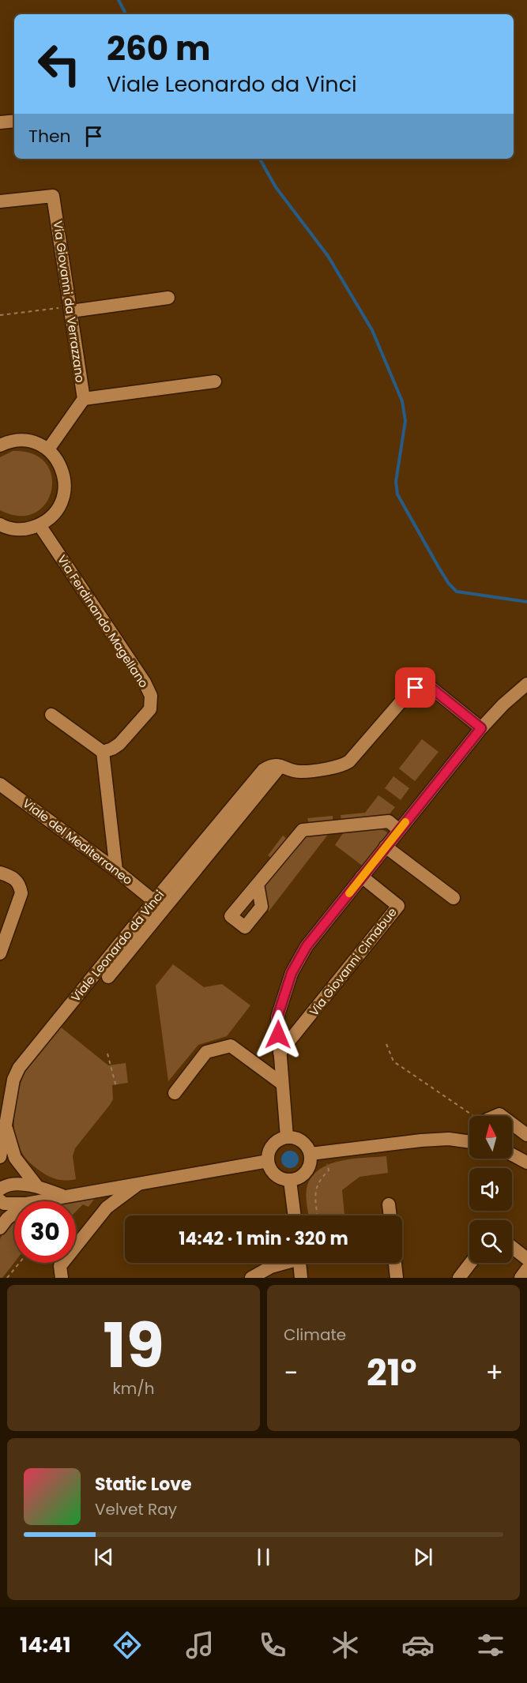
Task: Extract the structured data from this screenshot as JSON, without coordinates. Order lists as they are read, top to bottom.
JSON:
{
  "streets": {
    "street": [
      "Via Giovanni da Verrazzano",
      "Via Ferdinando Magellano",
      "Viale del Mediterraneo",
      "Viale Leonardo da Vinci",
      "Via Giovanni Cimabue"
    ]
  },
  "crossings": [
    ["Viale del Mediterraneo", "Viale Leonardo da Vinci"]
  ],
  "north": "top",
  "page": {
    "turn": ["260 m", "Viale Leonardo da Vinci"],
    "then": "Then",
    "limit": "30",
    "trip": "14:42 · 1 min · 320 m",
    "tile": [
      ["19", "km/h"],
      "Climate"
    ],
    "heat": ["−", "21°", "+"],
    "song": ["Static Love", "Velvet Ray"],
    "tabs": "14:41"
  }
}
